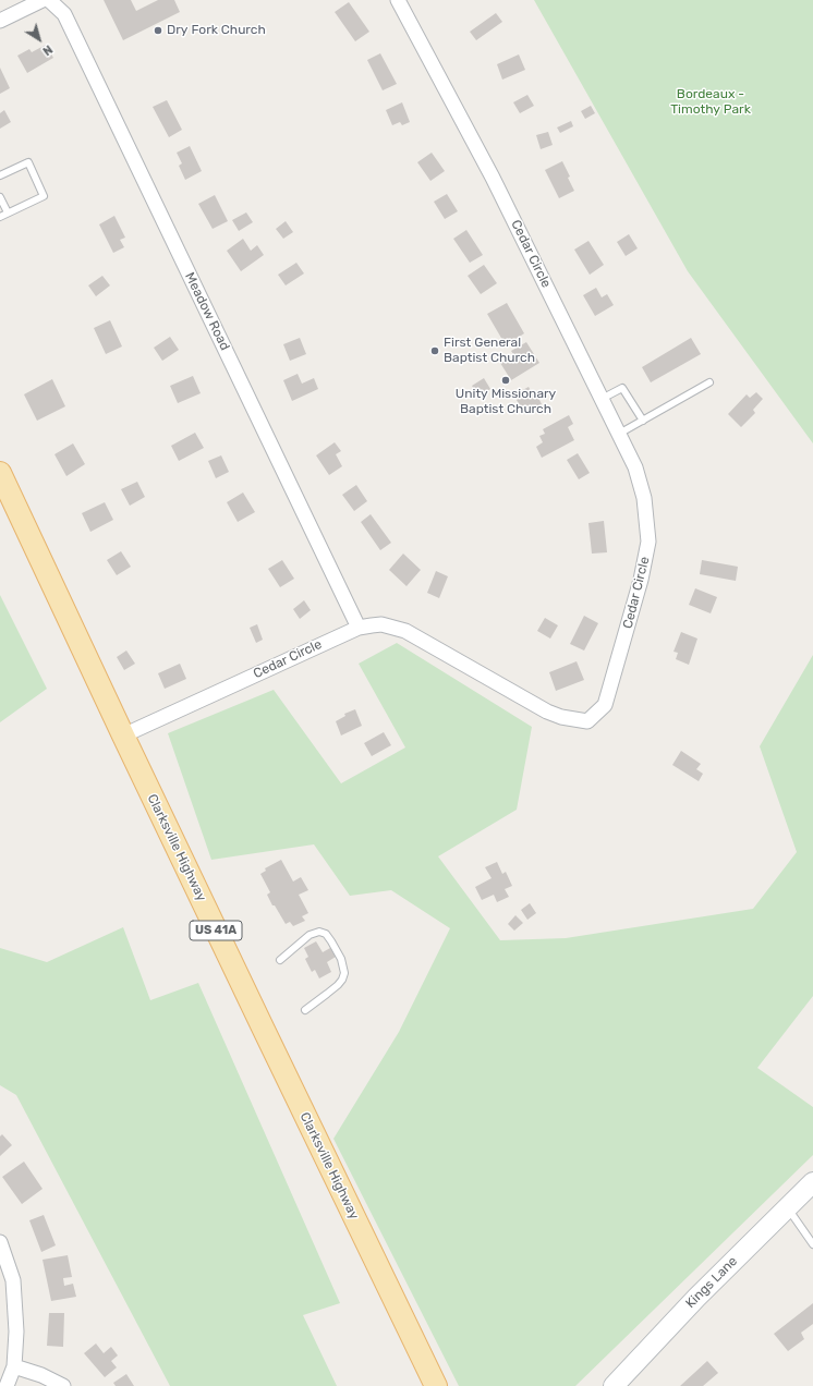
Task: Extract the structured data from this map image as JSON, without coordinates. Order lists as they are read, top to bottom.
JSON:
{
  "streets": {
    "main road": ["Clarksville Highway", "US 41A"],
    "street": ["Cedar Circle", "Meadow Road", "Kings Lane"]
  },
  "crossings": [
    ["Cedar Circle", "Meadow Road"],
    ["Cedar Circle", "Clarksville Highway"]
  ],
  "parks": ["Bordeaux - Timothy Park"],
  "places": ["Dry Fork Church", "First General Baptist Church", "Unity Missionary Baptist Church"],
  "north": "bottom right"
}
